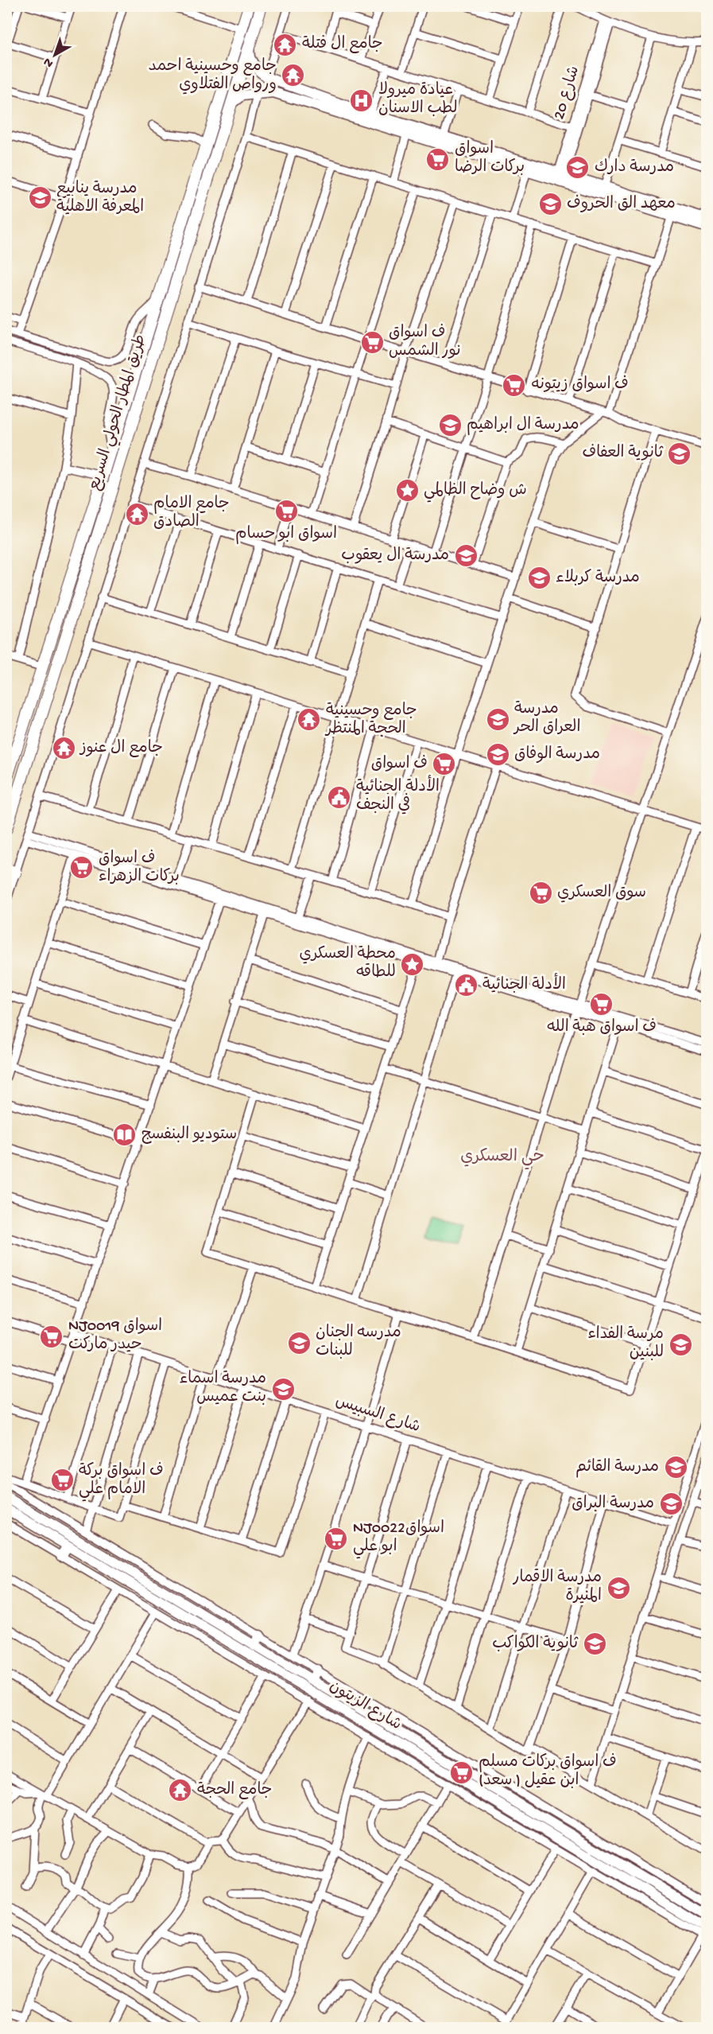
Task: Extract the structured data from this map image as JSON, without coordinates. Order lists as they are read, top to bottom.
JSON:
{
  "streets": {
    "highway": ["طريق المطار الحولي السريع"],
    "main road": ["شارع الزيتون"],
    "street": ["شارع 20", "شارع السبيس"]
  },
  "districts": ["حي العسكري"],
  "places": {
    "temple": [
      "جامع ال فتلة",
      "جامع وحسينية احمد ورواص الفتلاوي",
      "جامع الامام الصادق",
      "جامع وحسينية الحجة المنتظر",
      "جامع ال عنوز",
      "جامع الحجة"
    ],
    "hospital": ["عيادة ميرولا لطب الاسنان"],
    "supermarket": [
      "اسواق بركات الرضا",
      "ف اسواق نور الشمس",
      "ف اسواق زيتونه",
      "اسواق ابو حسام",
      "ف اسواق",
      "ف اسواق بركات الزهراء",
      "سوق العسكري",
      "ف اسواق هبة الله",
      "NJ0019 اسواق حيدر ماركت",
      "ف اسواق بركة الامام علي",
      "NJ0022اسواق ابو علي",
      "ف اسواق بركات مسلم ابن عقيل ( سعد)"
    ],
    "school or university": [
      "مدرسة دارك",
      "مدرسة ينابيع المعرفة الاهلية",
      "معهد الق الحروف",
      "مدرسة ال ابراهيم",
      "ثانوية العفاف",
      "مدرسة ال يعقوب",
      "مدرسة كربلاء",
      "مدرسة العراق الحر",
      "مدرسة الوفاق",
      "مدرسه الجنان للبنات",
      "مرسة الفداء للبنين",
      "مدرسة اسماء بنت عميس",
      "مدرسة القائم",
      "مدرسة البراق",
      "مدرسة الاقمار المنيرة",
      "ثانوية الكواكب"
    ],
    "place": ["ش وضاح الظالمي", "محطة العسكري للطاقه"],
    "public building": ["الأدلة الجنائية في النجف", "الأدلة الجنائية"],
    "library": ["ستوديو البنفسج"]
  },
  "north": "bottom left"
}
